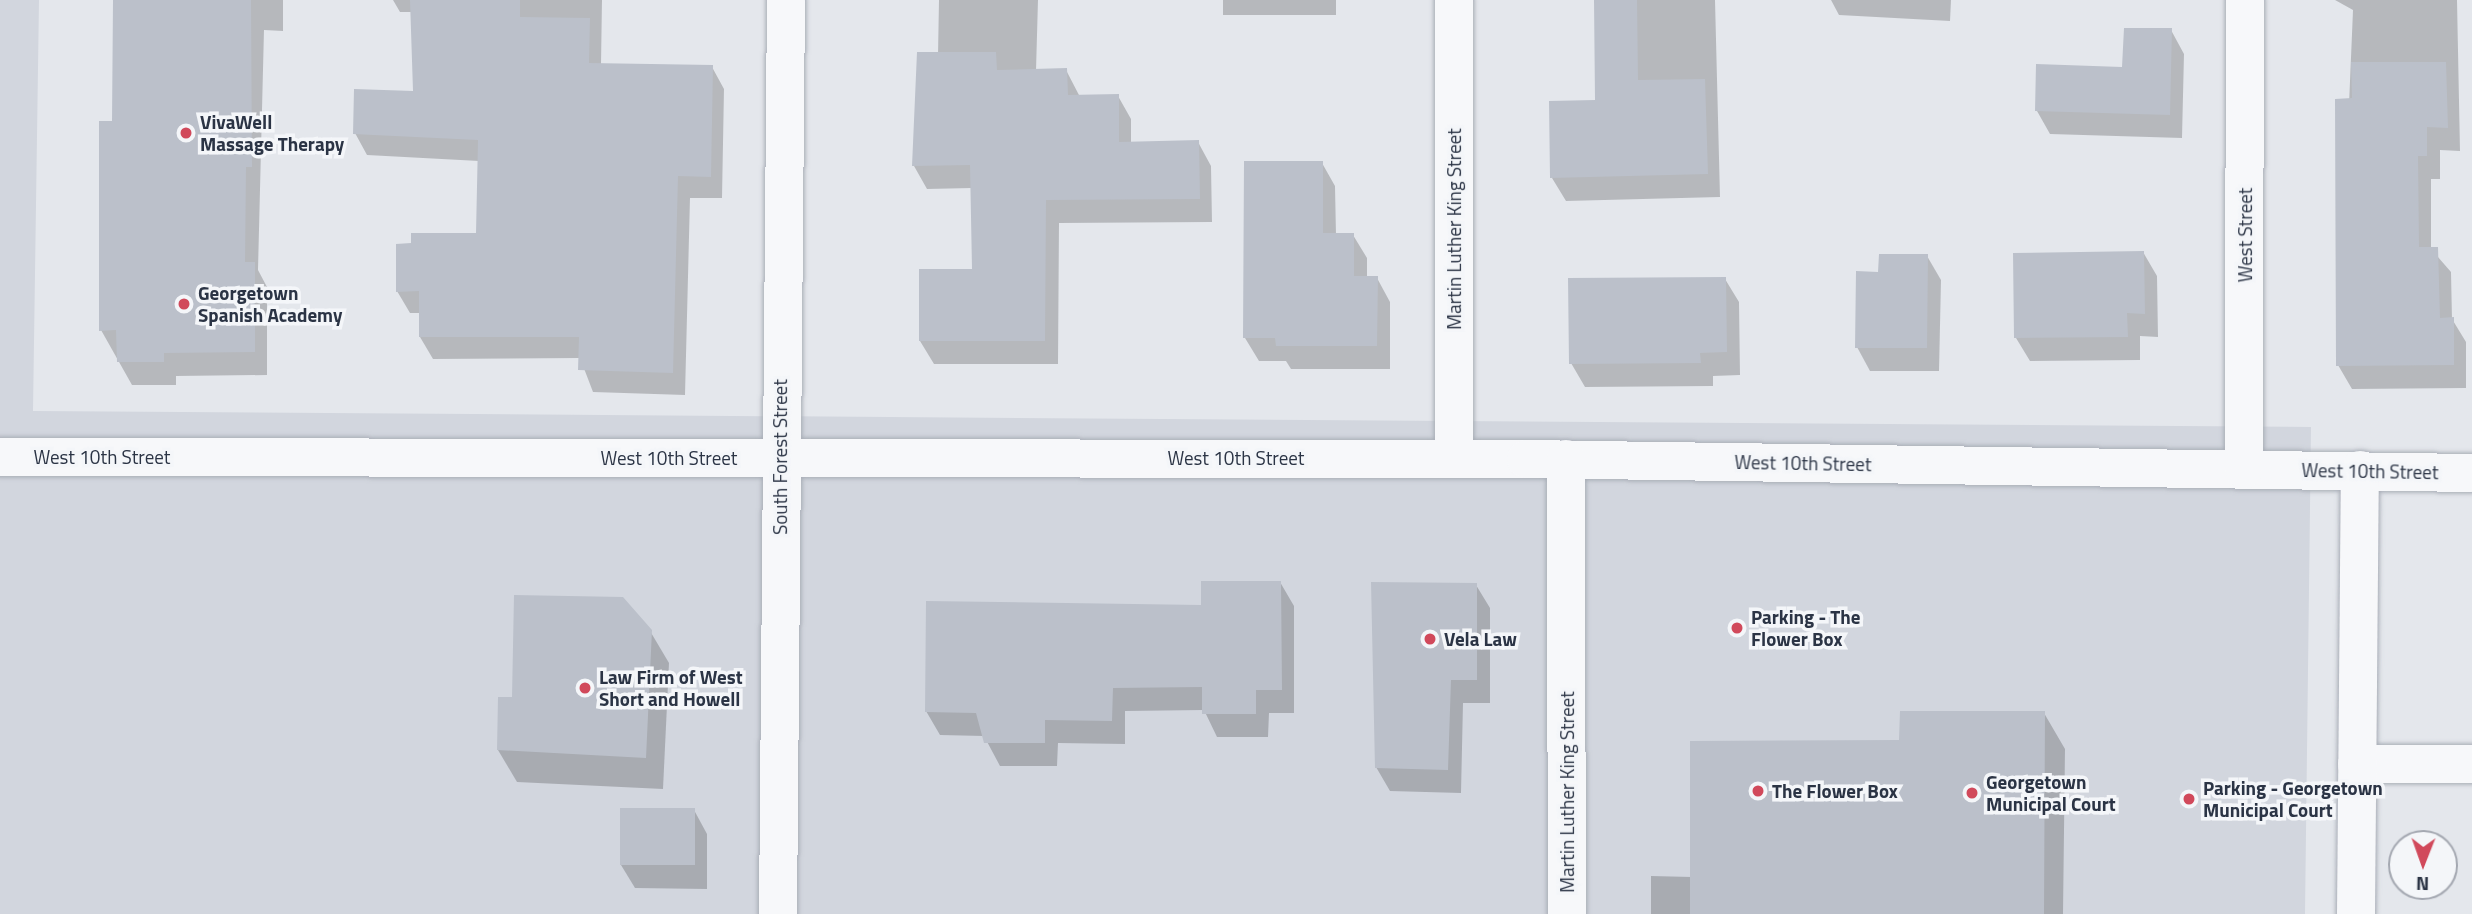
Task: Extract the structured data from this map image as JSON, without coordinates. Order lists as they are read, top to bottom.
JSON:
{
  "streets": {
    "street": [
      "Martin Luther King Street",
      "West Street",
      "West 10th Street",
      "South Forest Street"
    ]
  },
  "crossings": [
    ["Martin Luther King Street", "West 10th Street"],
    ["West Street", "West 10th Street"],
    ["West 10th Street", "South Forest Street"]
  ],
  "places": [
    "VivaWell Massage Therapy",
    "Georgetown Spanish Academy",
    "Parking - The Flower Box",
    "Vela Law",
    "Law Firm of West Short and Howell",
    "The Flower Box",
    "Georgetown Municipal Court",
    "Parking - Georgetown Municipal Court"
  ],
  "north": "bottom"
}
